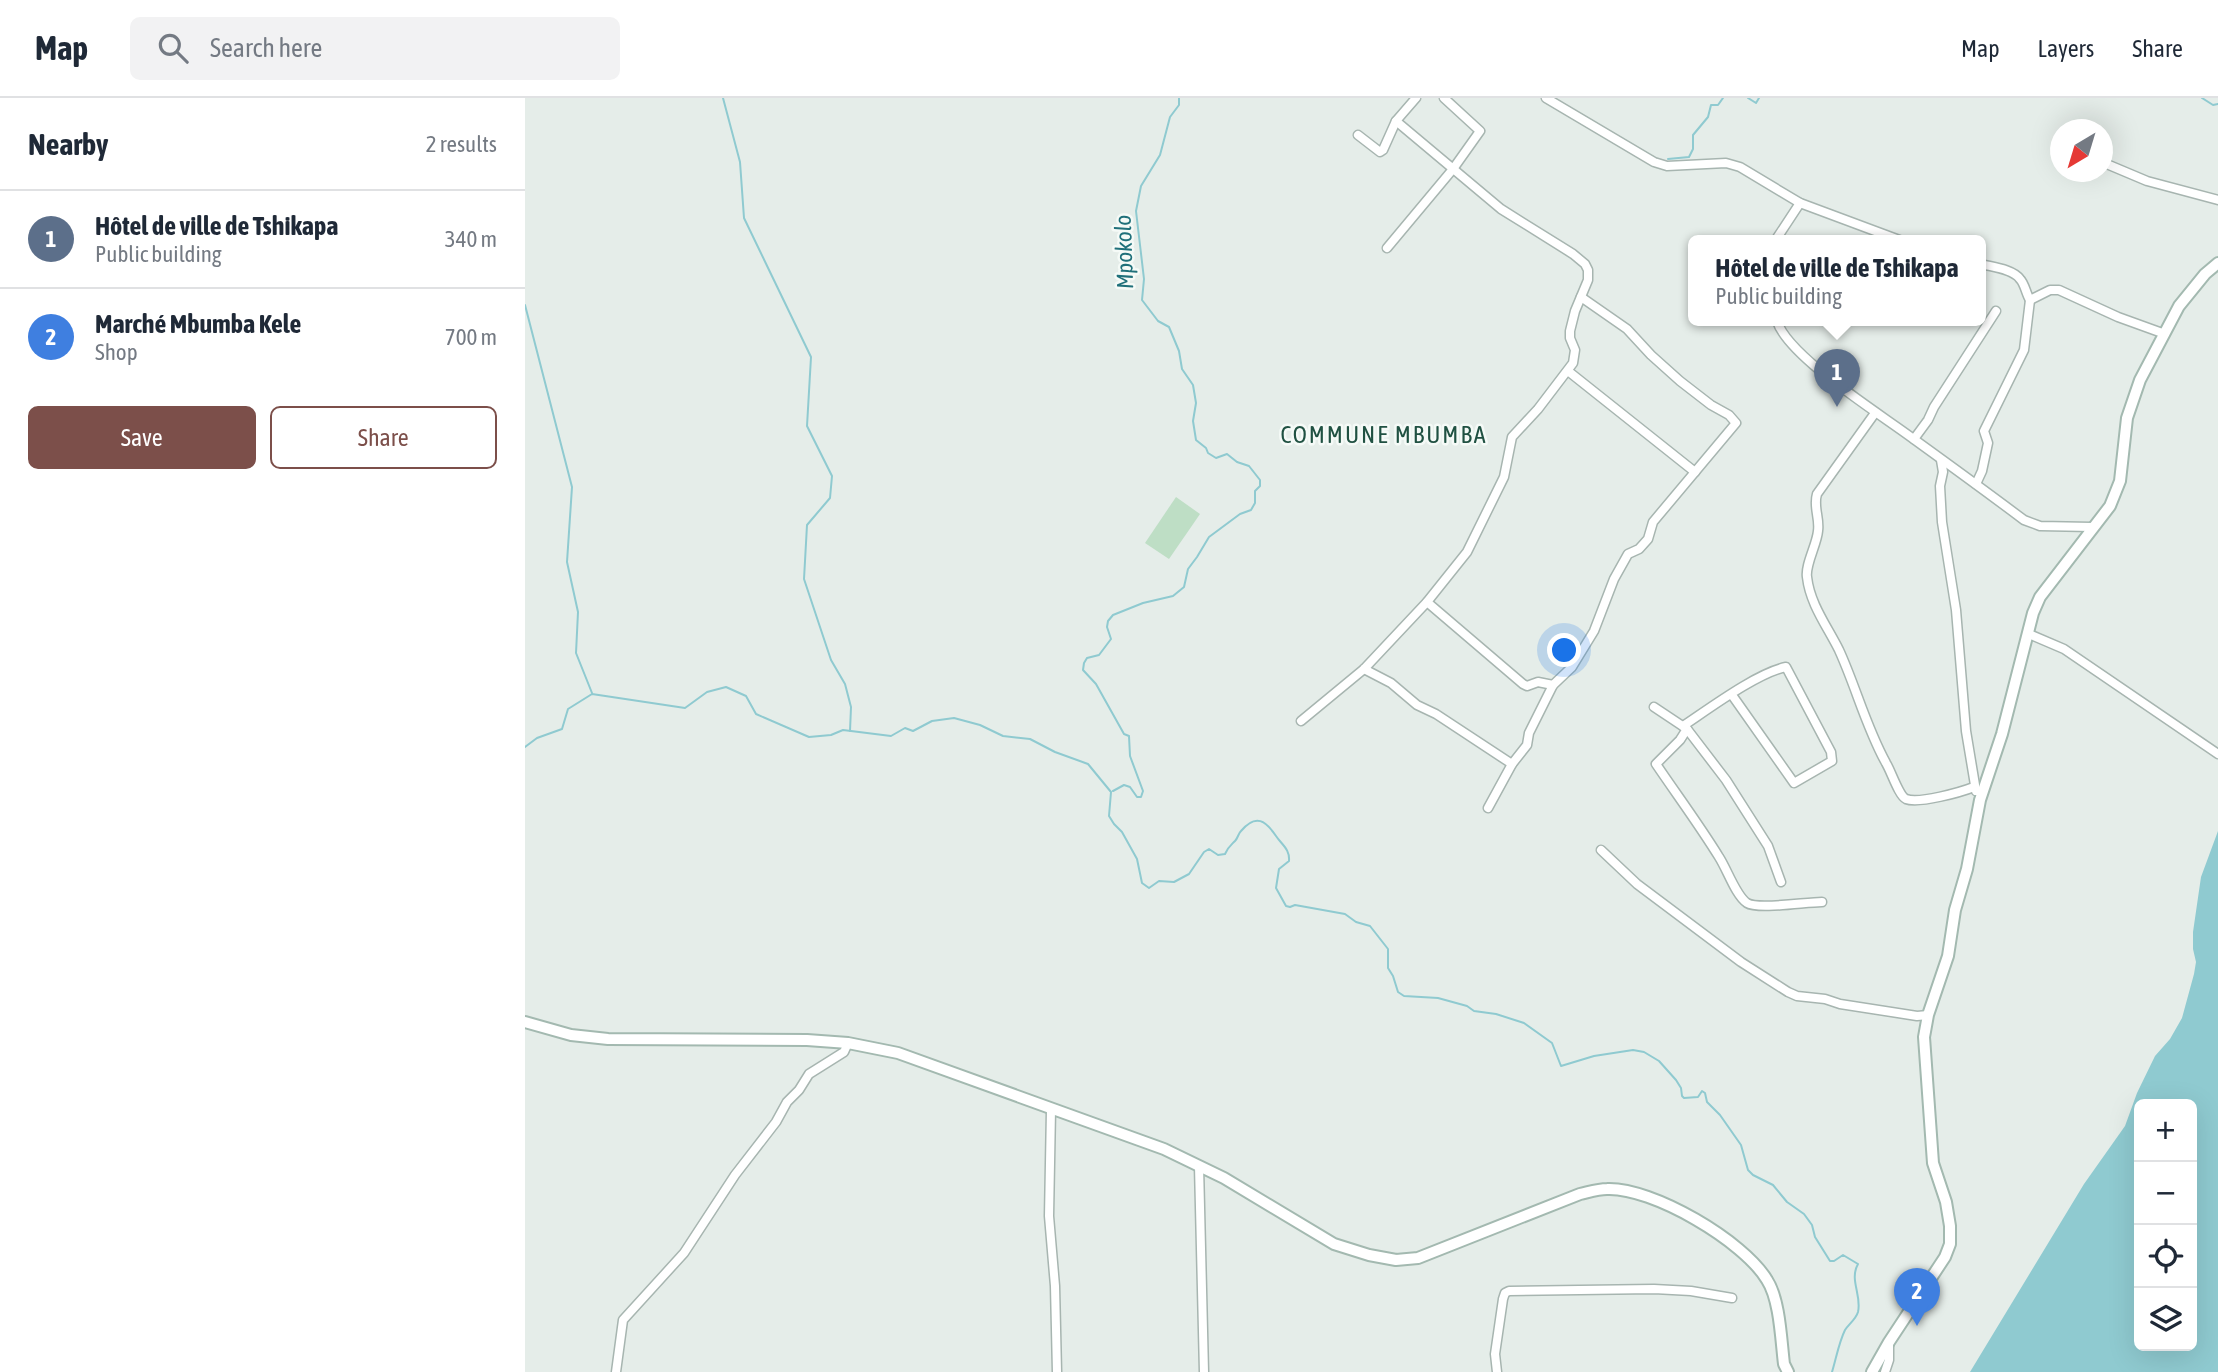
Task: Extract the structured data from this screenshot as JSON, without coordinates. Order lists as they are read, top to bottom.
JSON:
{
  "districts": ["COMMUNE MBUMBA"],
  "water": ["Mpokolo"],
  "north": "bottom left",
  "page": {
    "header": "Map",
    "search": "Search here",
    "nav": ["Map", "Layers", "Share"],
    "heading": ["Nearby", "2 results"],
    "list": [
      {
        "mark": "1",
        "name": "Hôtel de ville de Tshikapa",
        "note": "Public building",
        "value": "340 m"
      },
      {
        "mark": "2",
        "name": "Marché Mbumba Kele",
        "note": "Shop",
        "value": "700 m"
      }
    ],
    "popup": ["Hôtel de ville de Tshikapa", "Public building"],
    "pins": ["1", "2"],
    "buttons": ["Save", "Share"],
    "map_buttons": ["+", "−"]
  }
}
